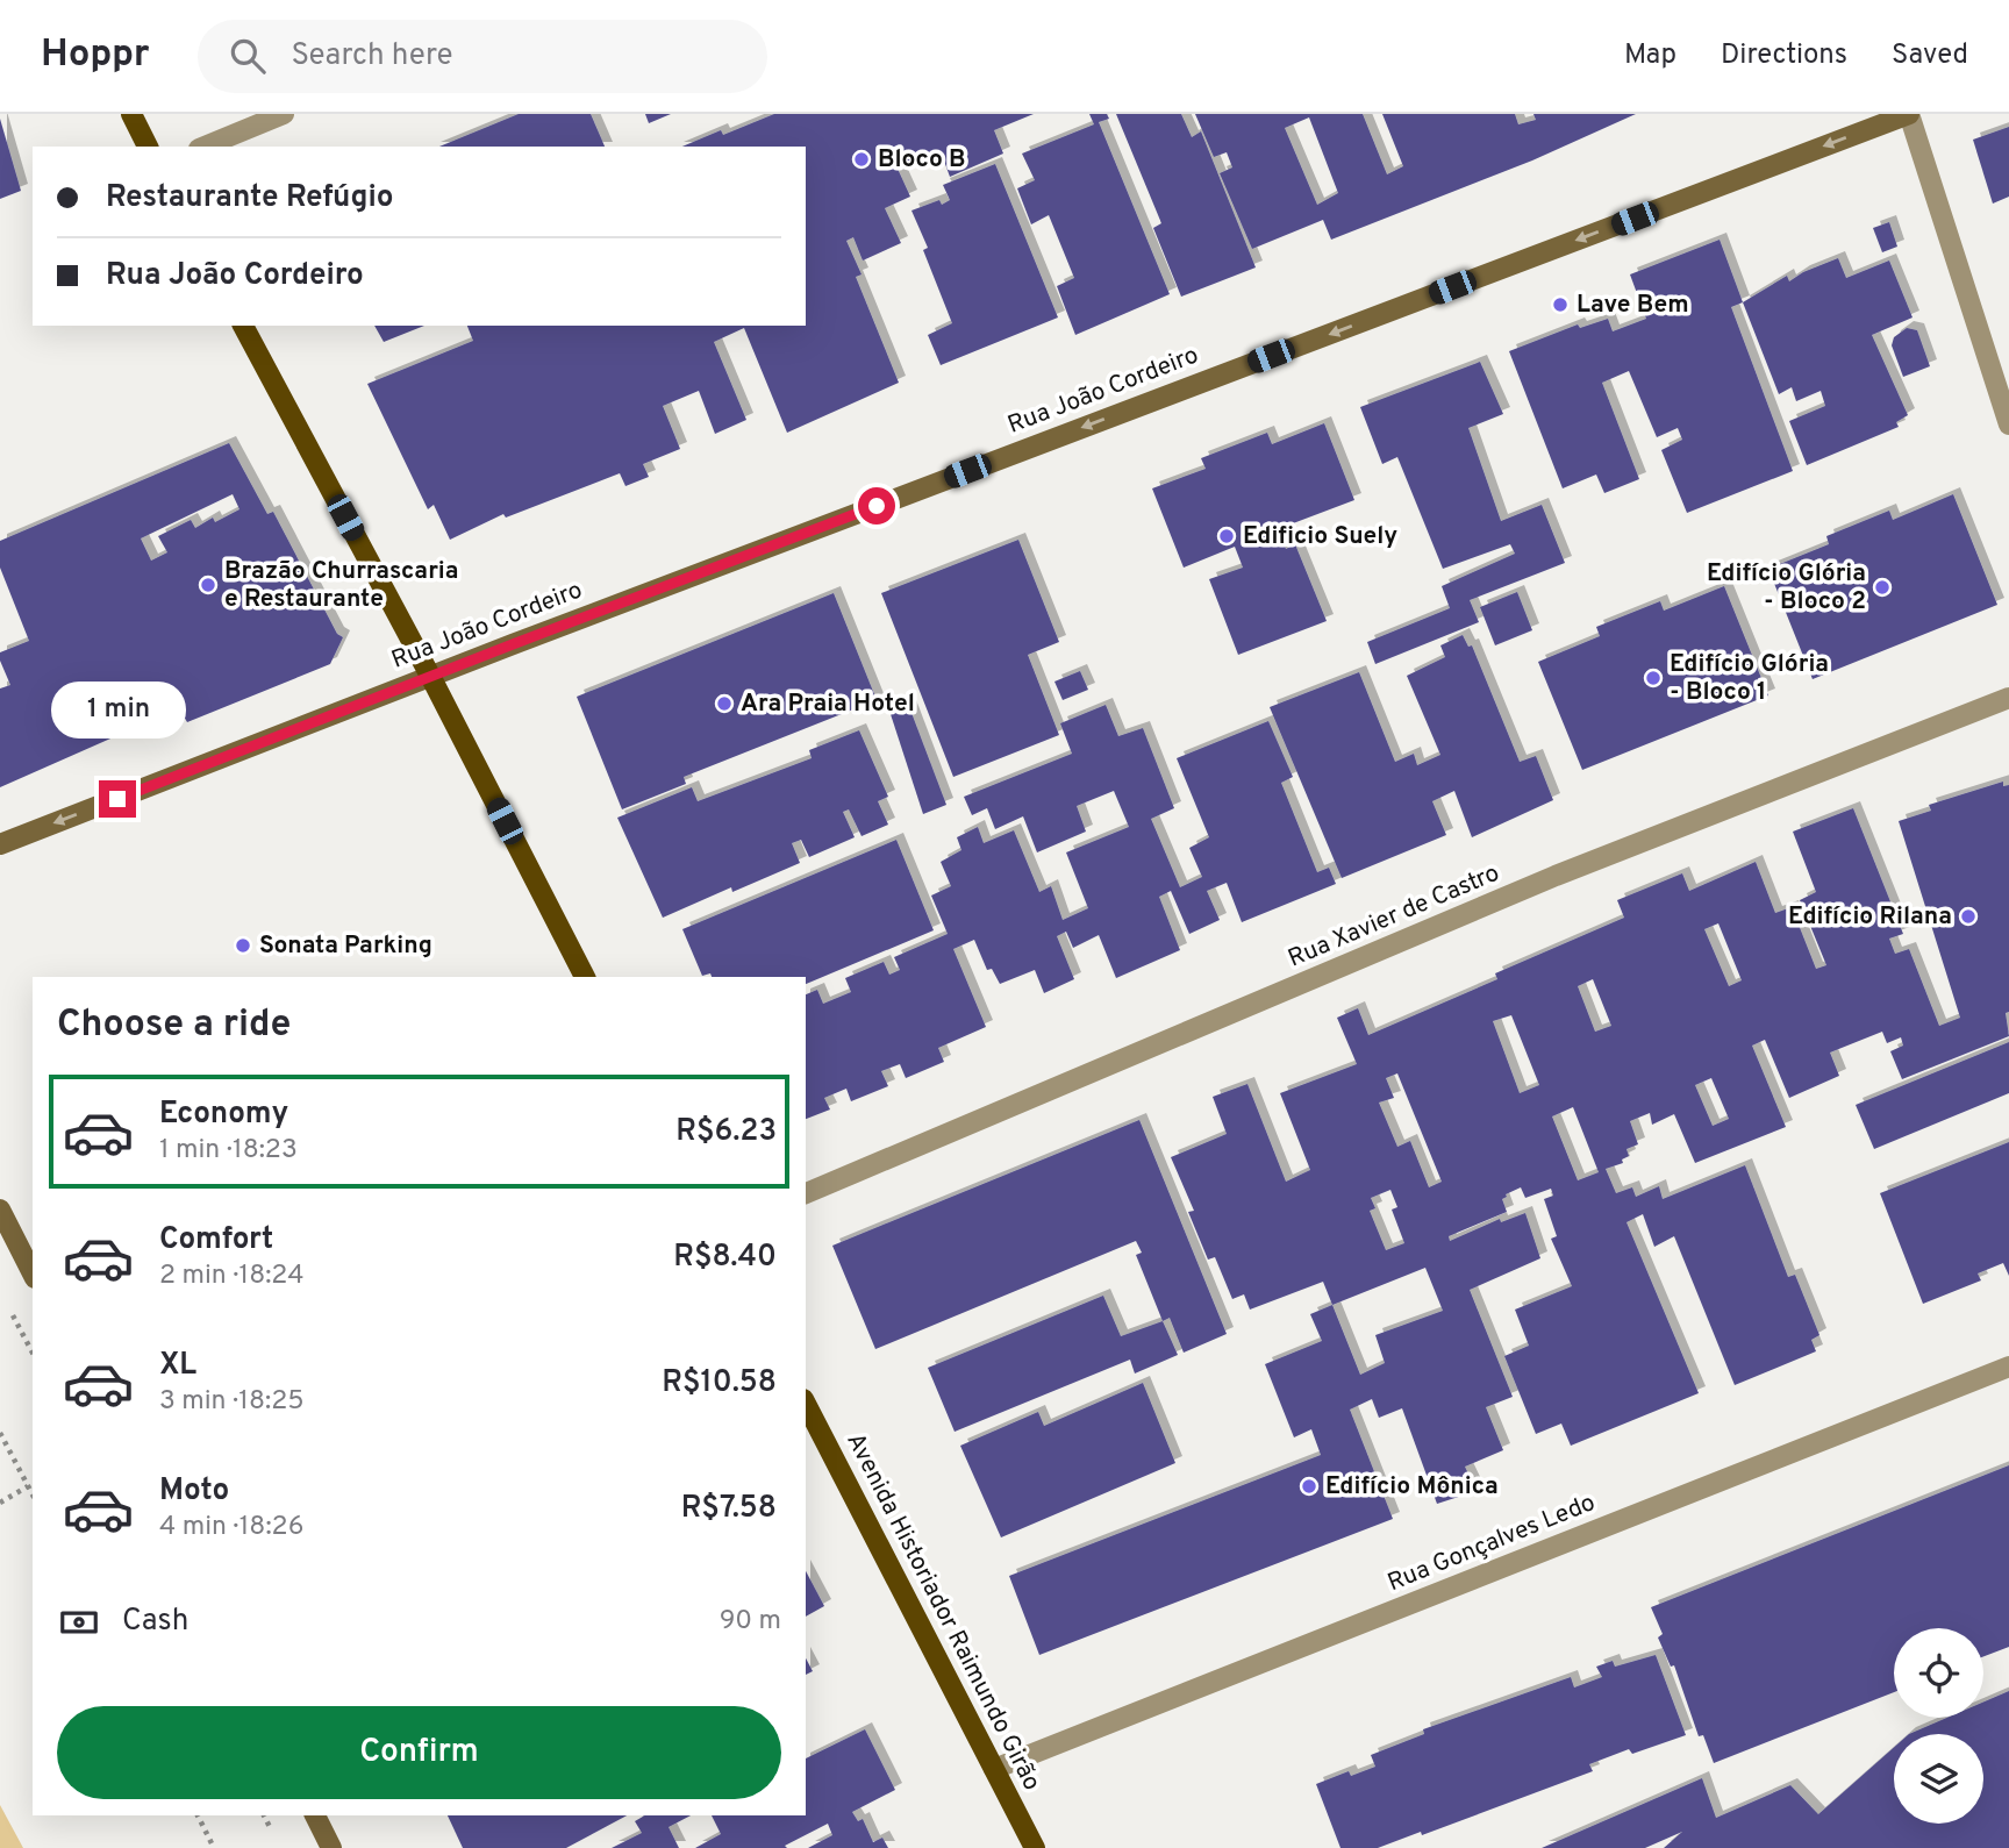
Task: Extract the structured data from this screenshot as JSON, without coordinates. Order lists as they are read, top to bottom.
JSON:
{
  "streets": {
    "main road": ["Avenida Historiador Raimundo Girão"],
    "street": ["Rua João Cordeiro", "Rua Xavier de Castro", "Rua Gonçalves Ledo"]
  },
  "crossings": [
    ["Rua Gonçalves Ledo", "Avenida Historiador Raimundo Girão"]
  ],
  "one_way": ["Rua João Cordeiro"],
  "places": [
    "Bloco B",
    "Lave Bem",
    "Edificio Suely",
    "Brazão Churrascaria e Restaurante",
    "Edifício Glória - Bloco 2",
    "Edifício Glória - Bloco 1",
    "Ara Praia Hotel",
    "Edifício Rilana",
    "Sonata Parking",
    "Edifício Mônica"
  ],
  "page": {
    "header": "Hoppr",
    "search": "Search here",
    "nav": ["Map", "Directions", "Saved"],
    "banner": ["Restaurante Refúgio", "Rua João Cordeiro"],
    "bubble": "1 min",
    "heading": "Choose a ride",
    "list": [
      {
        "name": "Economy",
        "note": "1 min · 18:23",
        "value": "R$6.23"
      },
      {
        "name": "Comfort",
        "note": "2 min · 18:24",
        "value": "R$8.40"
      },
      {
        "name": "XL",
        "note": "3 min · 18:25",
        "value": "R$10.58"
      },
      {
        "name": "Moto",
        "note": "4 min · 18:26",
        "value": "R$7.58"
      }
    ],
    "pay": ["Cash", "90 m"],
    "buttons": "Confirm"
  }
}
